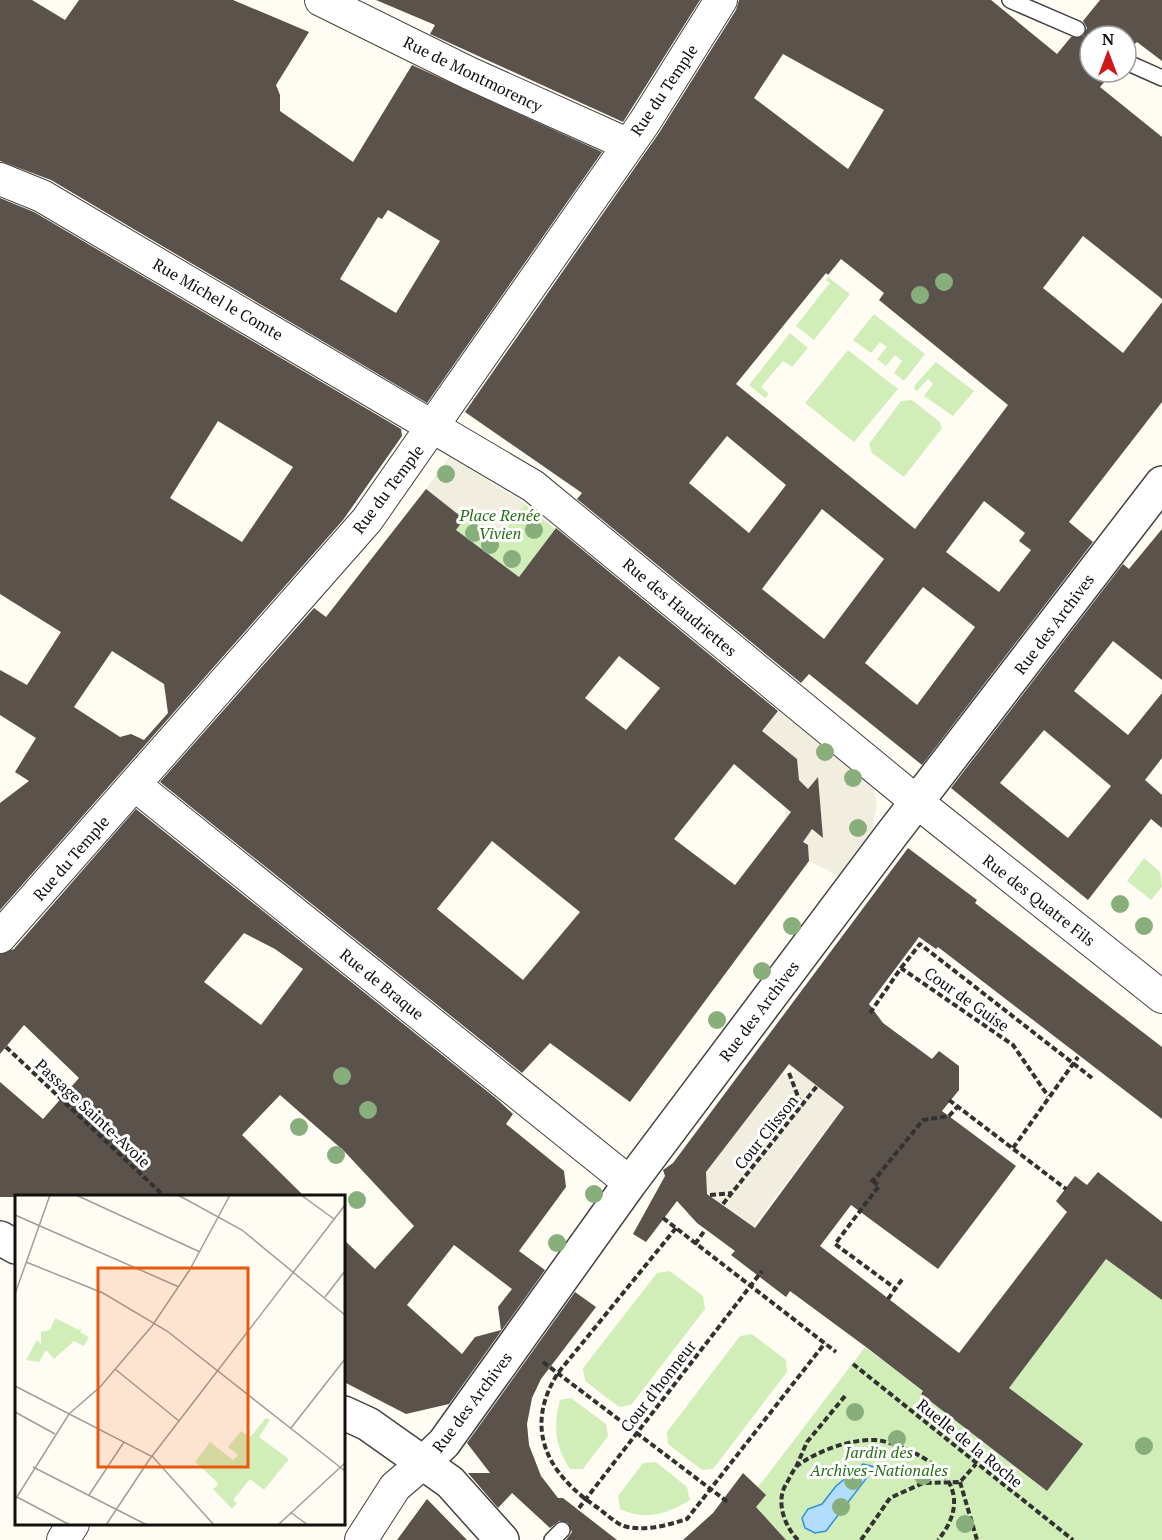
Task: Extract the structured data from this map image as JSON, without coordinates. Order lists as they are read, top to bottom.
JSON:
{
  "streets": {
    "street": [
      "Rue de Montmorency",
      "Rue du Temple",
      "Rue Michel le Comte",
      "Rue des Haudriettes",
      "Rue des Archives",
      "Rue des Quatre Fils",
      "Rue de Braque"
    ],
    "path": [
      "Cour de Guise",
      "Passage Sainte-Avoie",
      "Cour Clisson",
      "Cour d'honneur",
      "Ruelle de la Roche"
    ]
  },
  "crossings": [
    ["Rue de Montmorency", "Rue du Temple"],
    ["Rue du Temple", "Rue Michel le Comte"],
    ["Rue du Temple", "Rue des Haudriettes"],
    ["Rue du Temple", "Rue de Braque"],
    ["Rue Michel le Comte", "Rue des Haudriettes"],
    ["Rue des Haudriettes", "Rue des Archives"],
    ["Rue des Haudriettes", "Rue des Quatre Fils"],
    ["Rue des Archives", "Rue des Quatre Fils"],
    ["Rue des Archives", "Rue de Braque"]
  ],
  "parks": ["Place Renée Vivien", "Jardin des Archives-Nationales"],
  "north": "top"
}
